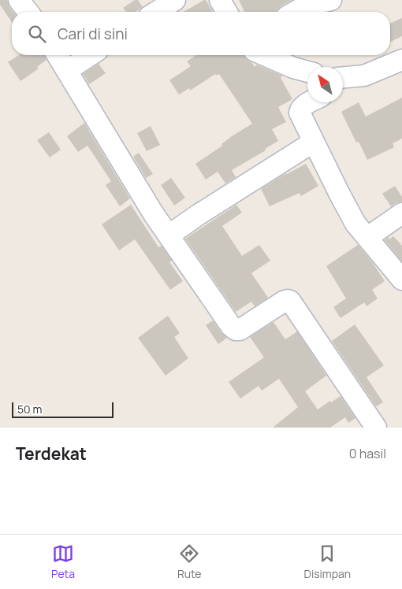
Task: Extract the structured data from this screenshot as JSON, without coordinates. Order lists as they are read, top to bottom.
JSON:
{
  "scale_bar": "50 m",
  "north": "top left",
  "page": {
    "search": "Cari di sini",
    "scale": "50 m",
    "heading": ["Terdekat", "0 hasil"],
    "nav": ["Peta", "Rute", "Disimpan"]
  }
}
